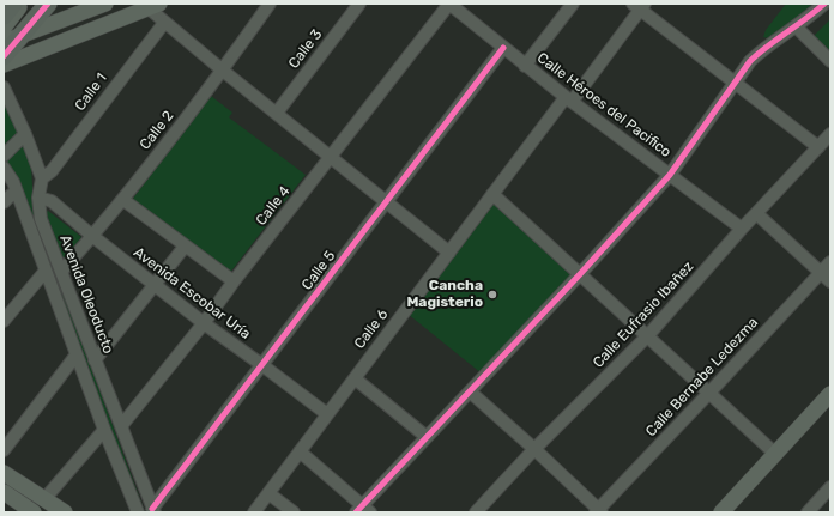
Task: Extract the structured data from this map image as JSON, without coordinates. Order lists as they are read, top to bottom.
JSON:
{
  "streets": {
    "street": [
      "Calle 3",
      "Calle 1",
      "Calle Héroes del Pacifico",
      "Calle 2",
      "Calle 4",
      "Calle 5",
      "Avenida Escobar Uría",
      "Avenida Oleoducto",
      "Calle Eufrasio Ibañez",
      "Calle 6",
      "Calle Bernabe Ledezma"
    ]
  },
  "crossings": [
    ["Calle 1", "Avenida Oleoducto"],
    ["Calle Héroes del Pacifico", "Calle 4"],
    ["Calle Héroes del Pacifico", "Calle 5"],
    ["Calle Héroes del Pacifico", "Calle Eufrasio Ibañez"],
    ["Calle Héroes del Pacifico", "Calle 6"],
    ["Calle 2", "Avenida Escobar Uría"],
    ["Calle 2", "Avenida Oleoducto"],
    ["Calle 4", "Avenida Escobar Uría"],
    ["Calle 4", "Avenida Oleoducto"],
    ["Calle 5", "Avenida Escobar Uría"],
    ["Calle 5", "Avenida Oleoducto"],
    ["Avenida Escobar Uría", "Avenida Oleoducto"],
    ["Avenida Escobar Uría", "Calle 6"]
  ],
  "places": ["Cancha Magisterio"]
}
